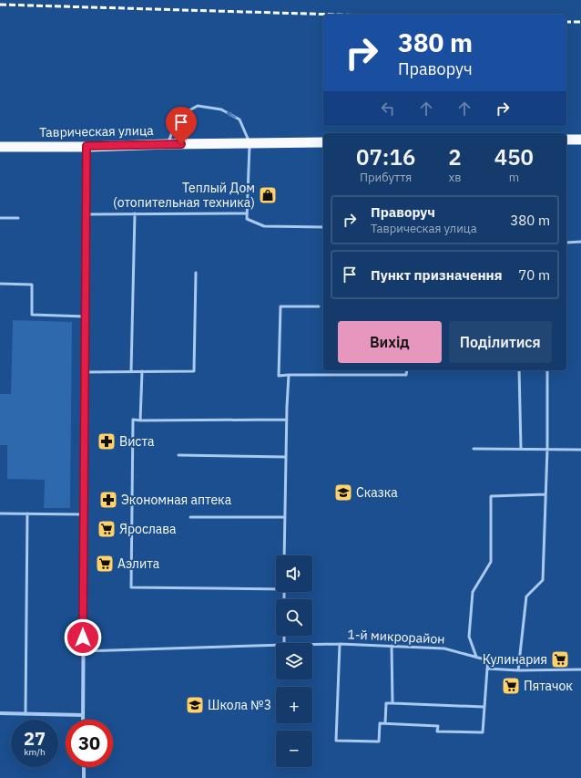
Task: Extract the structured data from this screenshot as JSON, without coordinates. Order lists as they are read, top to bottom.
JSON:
{
  "streets": {
    "highway": ["Таврическая улица"],
    "lane": ["1-й микрорайон"]
  },
  "places": {
    "shop": ["Теплый Дом (отопительная техника)"],
    "pharmacy": ["Виста", "Экономная аптека"],
    "school or university": ["Сказка", "Школа №3"],
    "supermarket": [
      "Ярослава",
      "Аэлита",
      "Кулинария",
      "Пятачок"
    ]
  },
  "page": {
    "turn": ["380 m", "Праворуч"],
    "eta": [
      "07:16",
      "Прибуття",
      "2",
      "хв",
      "450",
      "m"
    ],
    "list": [
      {
        "name": "Праворуч",
        "note": "Таврическая улица",
        "value": "380 m"
      },
      {
        "name": "Пункт призначення",
        "value": "70 m"
      }
    ],
    "buttons": ["Вихід", "Поділитися"],
    "map_buttons": ["+", "−"],
    "speed": "27 km/h",
    "limit": "30"
  }
}
